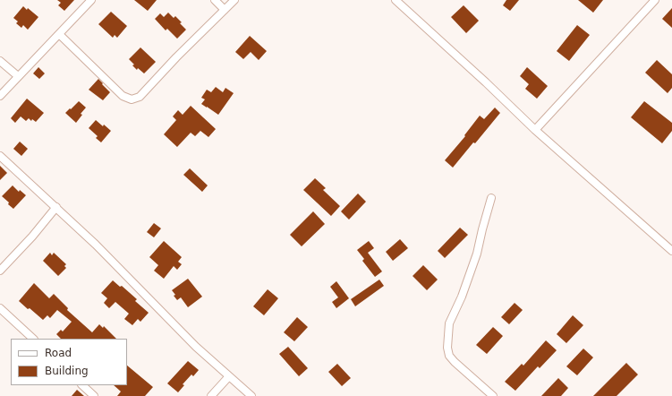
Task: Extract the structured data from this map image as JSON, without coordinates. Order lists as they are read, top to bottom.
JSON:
{
  "legend": ["Road", "Building"]
}
